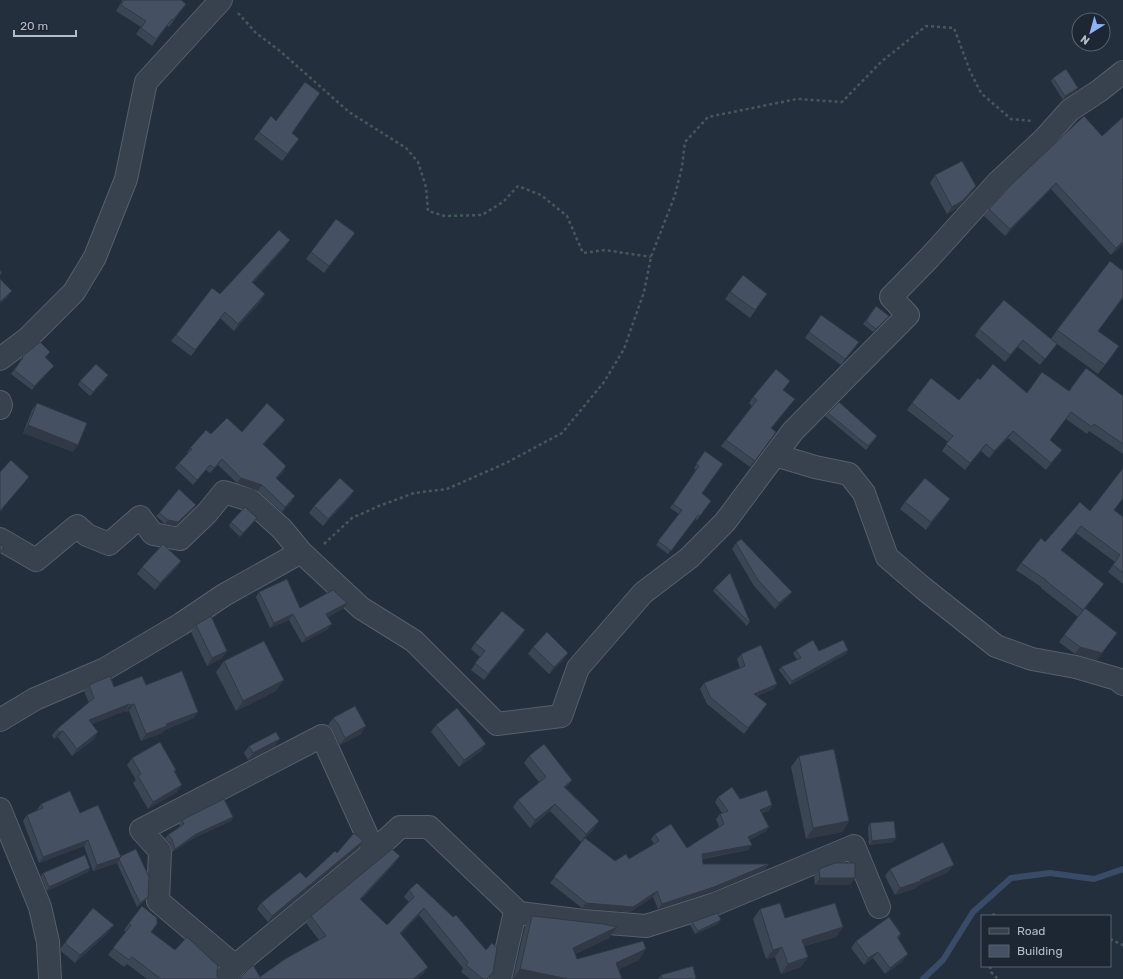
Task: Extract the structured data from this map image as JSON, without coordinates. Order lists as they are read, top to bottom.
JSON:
{
  "legend": ["Road", "Building"],
  "scale_bar": "20 m",
  "north": "bottom left"
}
